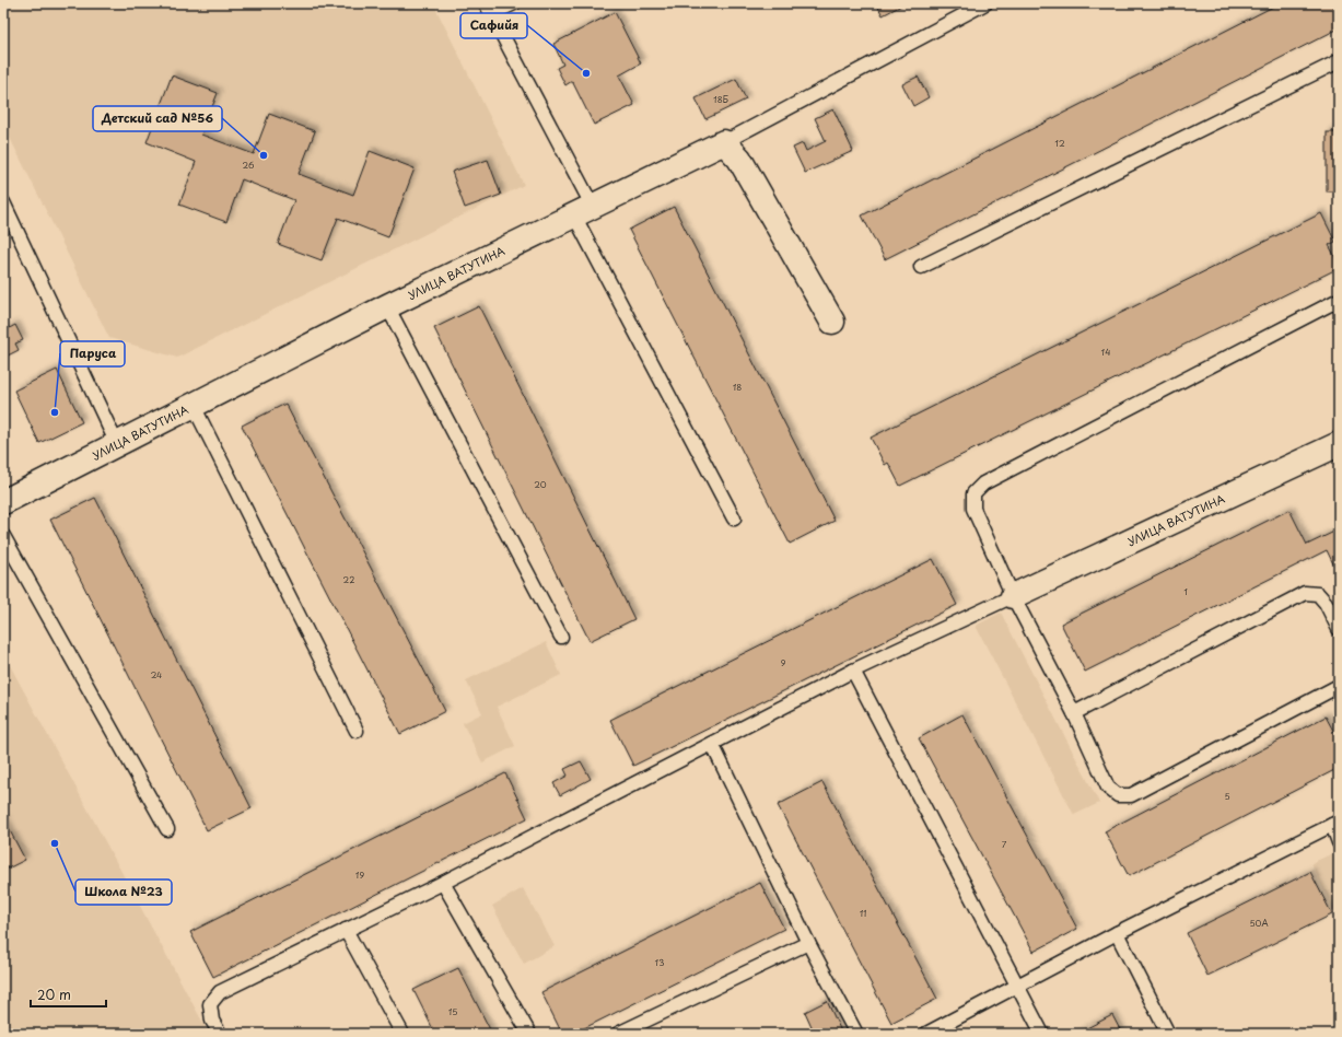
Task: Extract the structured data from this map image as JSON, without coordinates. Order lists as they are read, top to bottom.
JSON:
{
  "streets": {
    "street": ["УЛИЦА ВАТУТИНА"]
  },
  "places": [
    "Сафийя",
    "Детский сад №56",
    "Паруса",
    "Школа №23"
  ],
  "house_numbers": [
    "18Б",
    "12",
    "26",
    "14",
    "18",
    "20",
    "22",
    "1",
    "9",
    "24",
    "5",
    "7",
    "19",
    "11",
    "50А",
    "13",
    "15"
  ],
  "scale_bar": "20 m"
}
